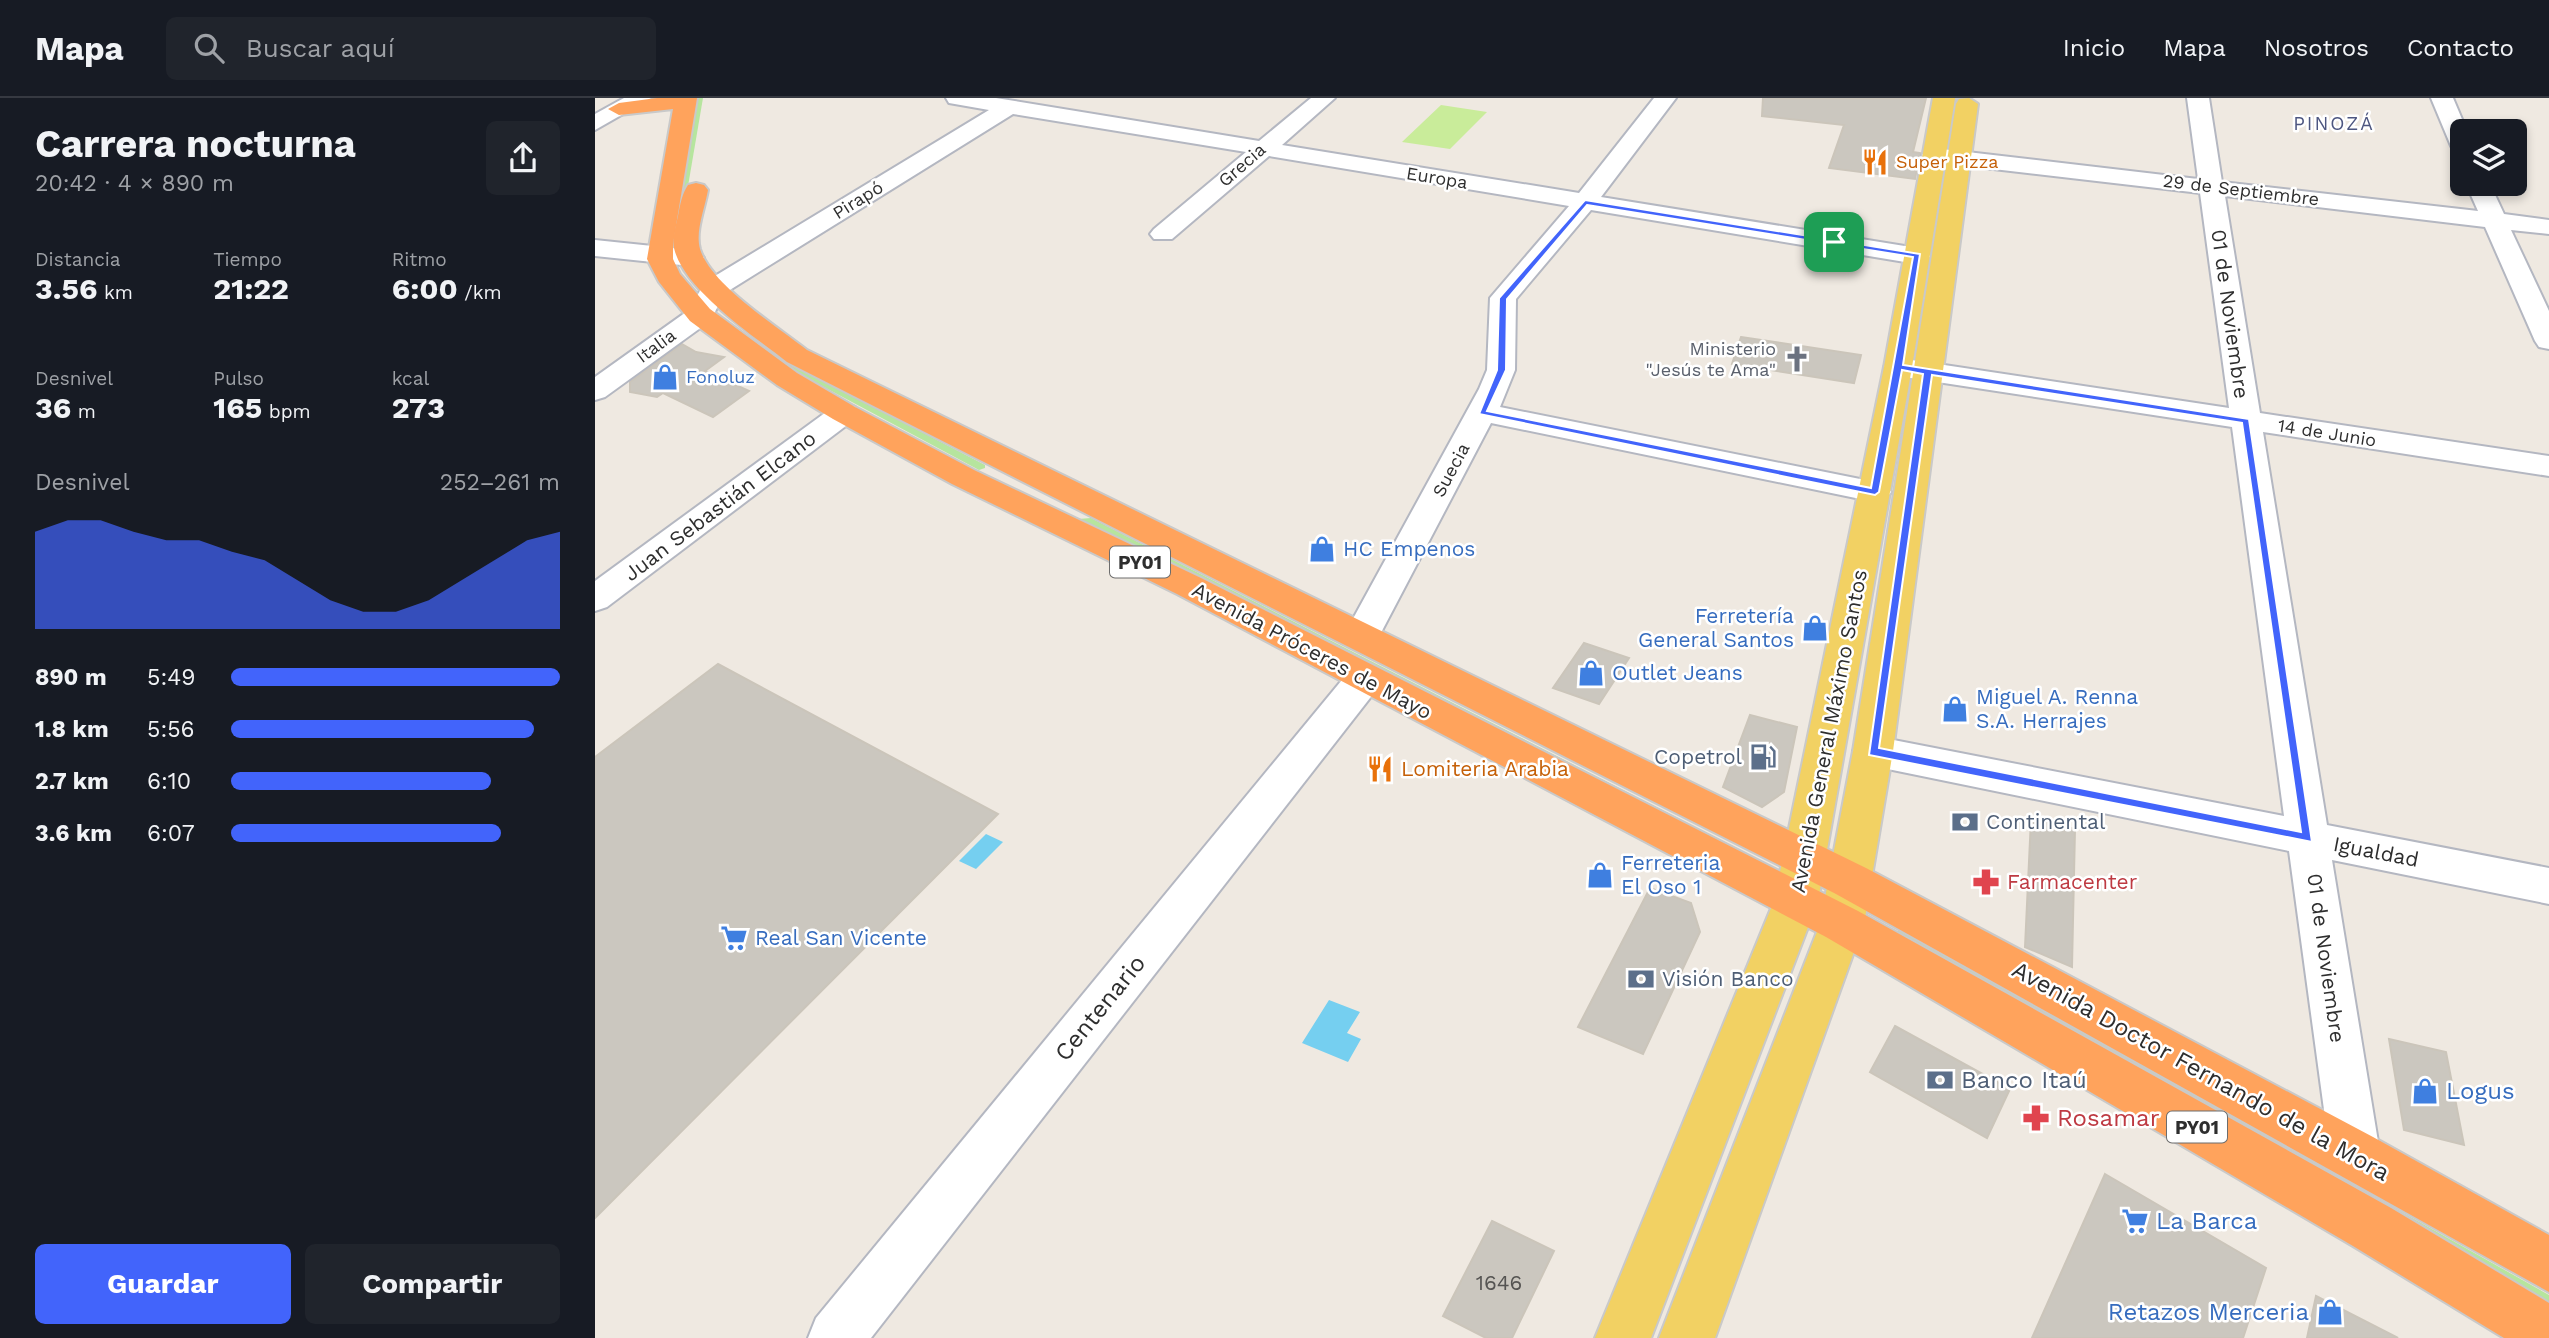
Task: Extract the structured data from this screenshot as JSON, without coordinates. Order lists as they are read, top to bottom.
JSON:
{
  "streets": {
    "highway": ["PY01", "Avenida Próceres de Mayo", "Avenida Doctor Fernando de la Mora"],
    "main road": ["Avenida General Máximo Santos"],
    "street": [
      "Grecia",
      "Europa",
      "29 de Septiembre",
      "Pirapó",
      "01 de Noviembre",
      "Italia",
      "14 de Junio",
      "Suecia",
      "Juan Sebastián Elcano",
      "Igualdad",
      "Centenario"
    ]
  },
  "crossings": [
    ["Grecia", "Europa"],
    ["Europa", "Pirapó"],
    ["Europa", "Suecia"],
    ["Europa", "Avenida General Máximo Santos"],
    ["29 de Septiembre", "01 de Noviembre"],
    ["29 de Septiembre", "Avenida General Máximo Santos"],
    ["Pirapó", "Italia"],
    ["Pirapó", "Avenida Próceres de Mayo"],
    ["01 de Noviembre", "14 de Junio"],
    ["01 de Noviembre", "Igualdad"],
    ["01 de Noviembre", "Avenida Doctor Fernando de la Mora"],
    ["Italia", "Avenida Próceres de Mayo"],
    ["14 de Junio", "Avenida General Máximo Santos"],
    ["Suecia", "Avenida Próceres de Mayo"],
    ["Suecia", "Centenario"],
    ["Juan Sebastián Elcano", "Avenida Próceres de Mayo"],
    ["PY01", "Avenida Próceres de Mayo"],
    ["PY01", "Avenida General Máximo Santos"],
    ["PY01", "Avenida Doctor Fernando de la Mora"],
    ["Avenida Próceres de Mayo", "Avenida General Máximo Santos"],
    ["Avenida Próceres de Mayo", "Centenario"],
    ["Avenida Próceres de Mayo", "Avenida Doctor Fernando de la Mora"],
    ["Avenida General Máximo Santos", "Igualdad"],
    ["Avenida General Máximo Santos", "Avenida Doctor Fernando de la Mora"]
  ],
  "districts": ["PINOZÁ"],
  "places": {
    "restaurant": ["Super Pizza", "Lomiteria Arabia"],
    "church": ["Ministerio \"Jesús te Ama\""],
    "shop": [
      "Fonoluz",
      "HC Empenos",
      "Ferretería General Santos",
      "Outlet Jeans",
      "Miguel A. Renna S.A. Herrajes",
      "Ferreteria El Oso 1",
      "Logus",
      "Retazos Merceria"
    ],
    "fuel station": ["Copetrol"],
    "bank": ["Continental", "Visión Banco", "Banco Itaú"],
    "pharmacy": ["Farmacenter", "Rosamar"],
    "supermarket": ["Real San Vicente", "La Barca"]
  },
  "house_numbers": ["1646"],
  "page": {
    "header": "Mapa",
    "search": "Buscar aquí",
    "nav": [
      "Inicio",
      "Mapa",
      "Nosotros",
      "Contacto"
    ],
    "heading": ["Carrera nocturna", "20:42 · 4 × 890 m"],
    "stats": [
      ["Distancia", "3.56 km"],
      ["Tiempo", "21:22"],
      ["Ritmo", "6:00 /km"],
      ["Desnivel", "36 m"],
      ["Pulso", "165 bpm"],
      ["kcal", "273"]
    ],
    "chart": ["Desnivel", "252–261 m"],
    "list": [
      {
        "name": "890 m",
        "note": "5:49"
      },
      {
        "name": "1.8 km",
        "note": "5:56"
      },
      {
        "name": "2.7 km",
        "note": "6:10"
      },
      {
        "name": "3.6 km",
        "note": "6:07"
      }
    ],
    "buttons": ["Guardar", "Compartir"]
  }
}
